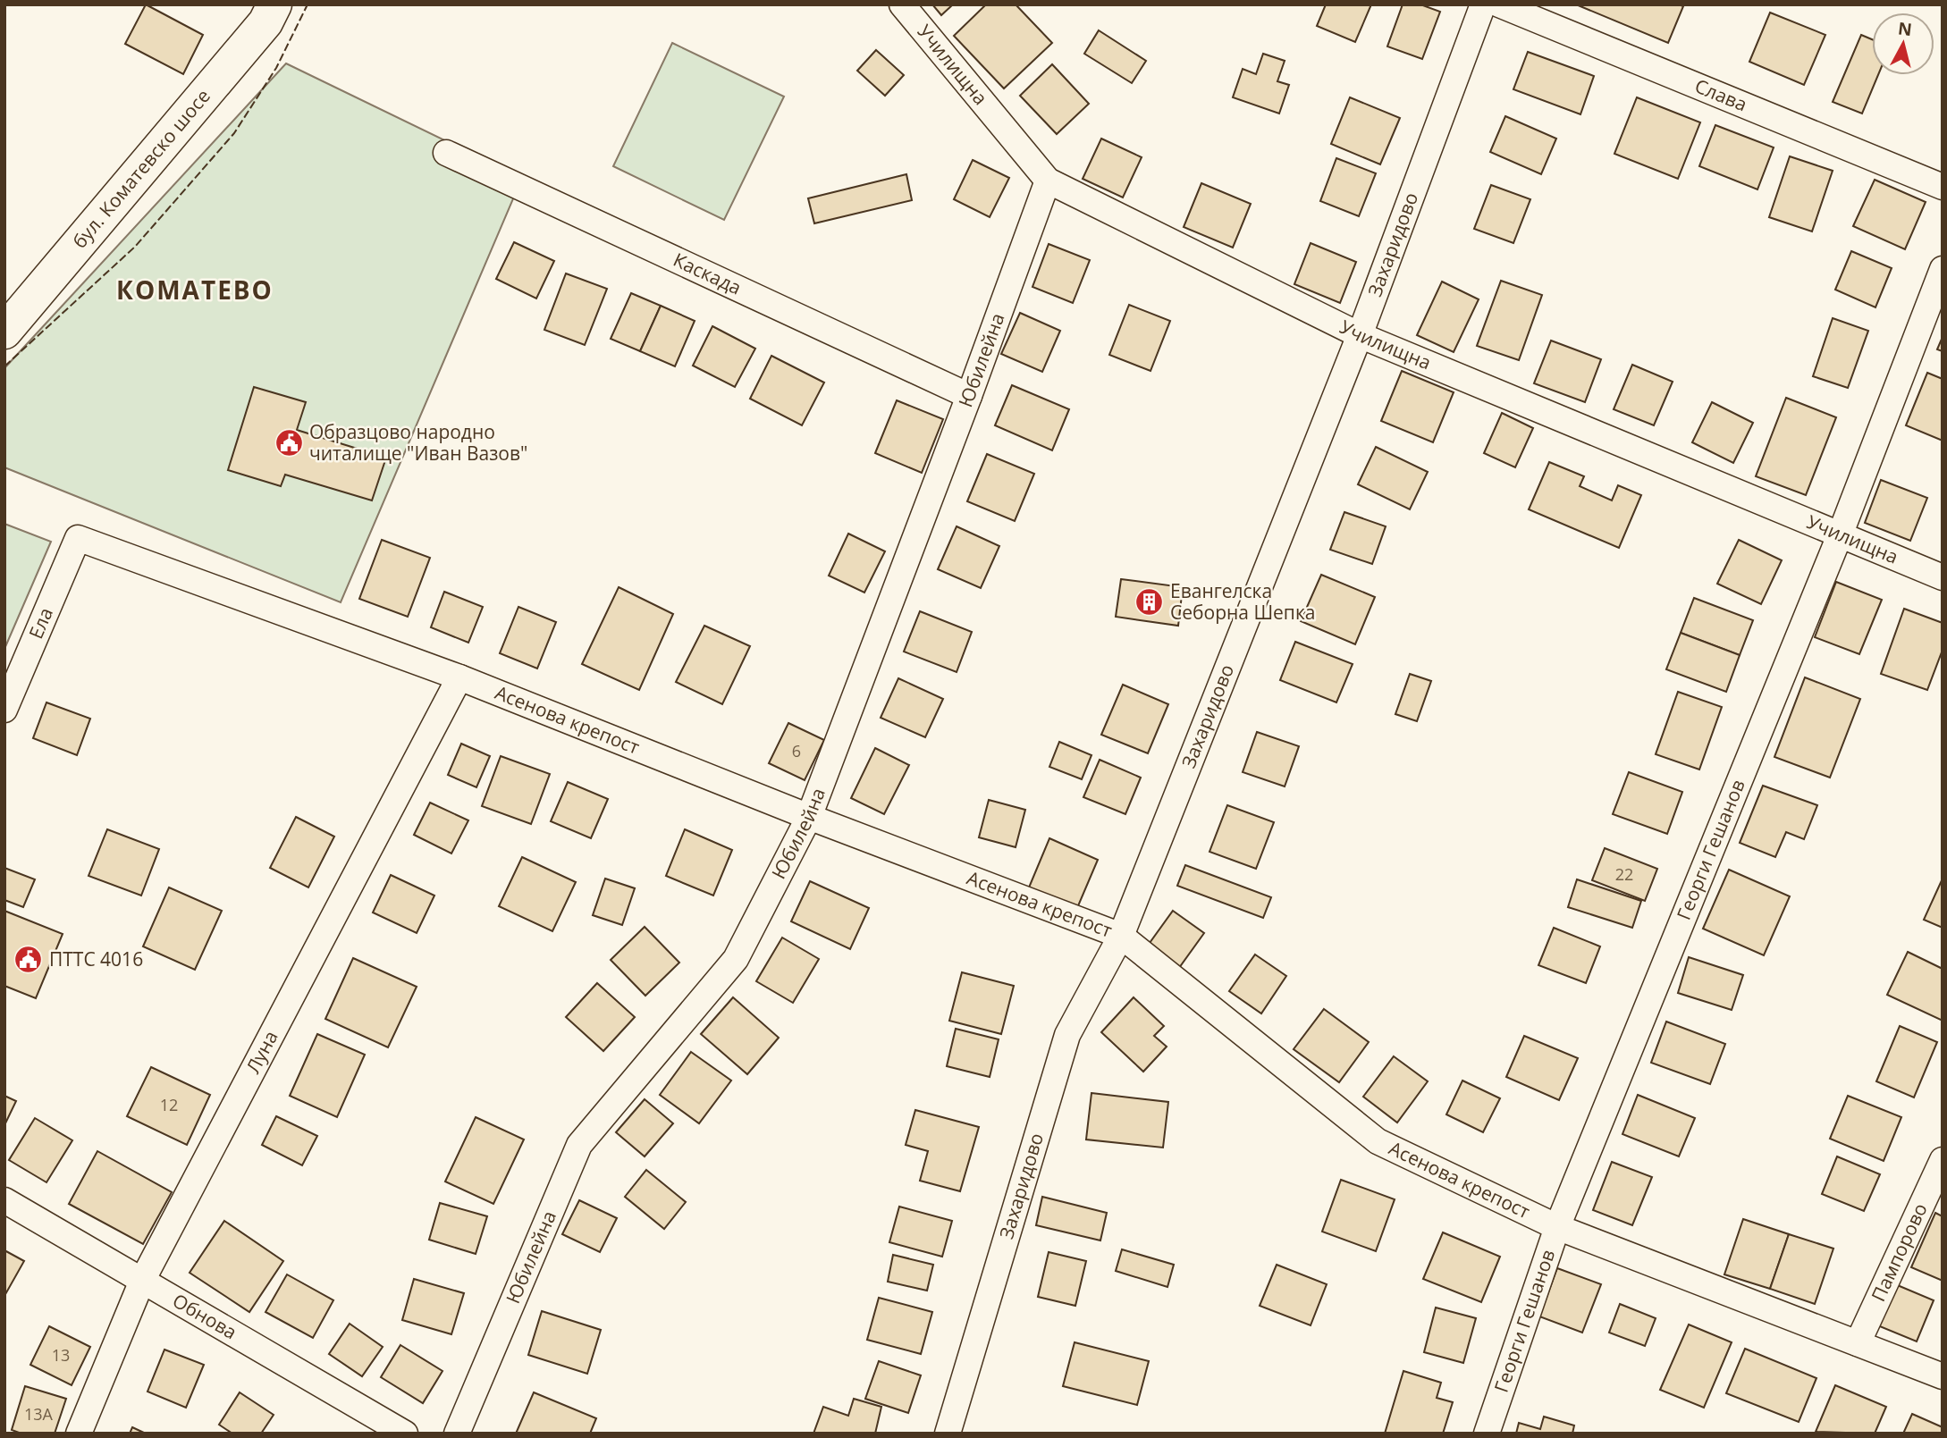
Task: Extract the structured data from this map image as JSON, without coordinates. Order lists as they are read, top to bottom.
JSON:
{
  "streets": {
    "main road": ["бул. Коматевско шосе"],
    "street": [
      "Училищна",
      "Слава",
      "Захаридово",
      "Каскада",
      "Юбилейна",
      "Ела",
      "Асенова крепост",
      "Георги Гешанов",
      "Луна",
      "Пампорово",
      "Обнова"
    ]
  },
  "crossings": [
    ["Училищна", "Захаридово"],
    ["Училищна", "Юбилейна"],
    ["Училищна", "Георги Гешанов"],
    ["Захаридово", "Асенова крепост"],
    ["Каскада", "Юбилейна"],
    ["Юбилейна", "Асенова крепост"],
    ["Ела", "Асенова крепост"],
    ["Асенова крепост", "Георги Гешанов"],
    ["Асенова крепост", "Луна"],
    ["Асенова крепост", "Пампорово"],
    ["Луна", "Обнова"]
  ],
  "districts": ["КОМАТЕВО"],
  "places": {
    "public building": ["Образцово народно читалище \"Иван Вазов\"", "ПТТС 4016"],
    "building": ["Евангелска Себорна Шепка"]
  },
  "house_numbers": [
    "6",
    "22",
    "12",
    "13",
    "13A"
  ],
  "north": "top"
}
